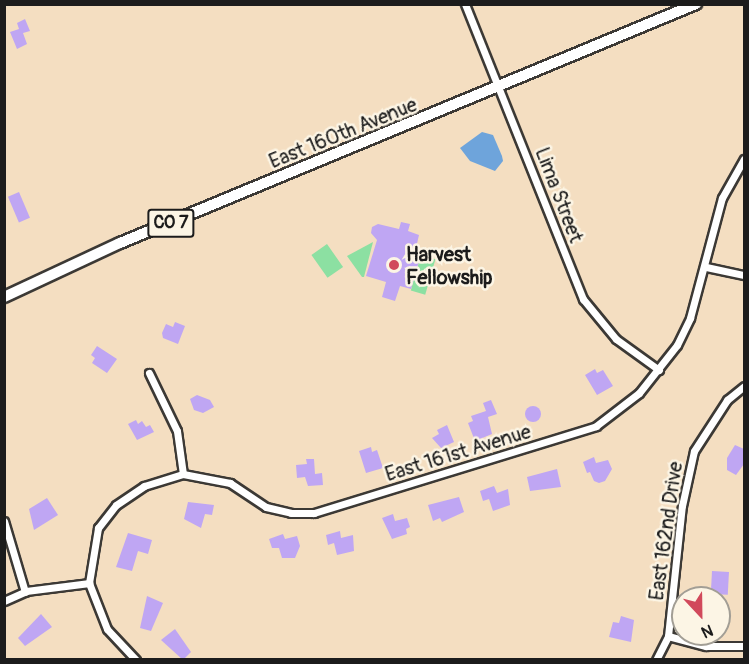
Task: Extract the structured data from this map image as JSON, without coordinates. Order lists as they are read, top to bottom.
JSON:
{
  "streets": {
    "main road": ["East 160th Avenue", "CO 7"],
    "street": ["Lima Street", "East 161st Avenue", "East 162nd Drive"]
  },
  "crossings": [
    ["East 160th Avenue", "Lima Street"],
    ["Lima Street", "East 161st Avenue"]
  ],
  "places": ["Harvest Fellowship"],
  "north": "bottom"
}
